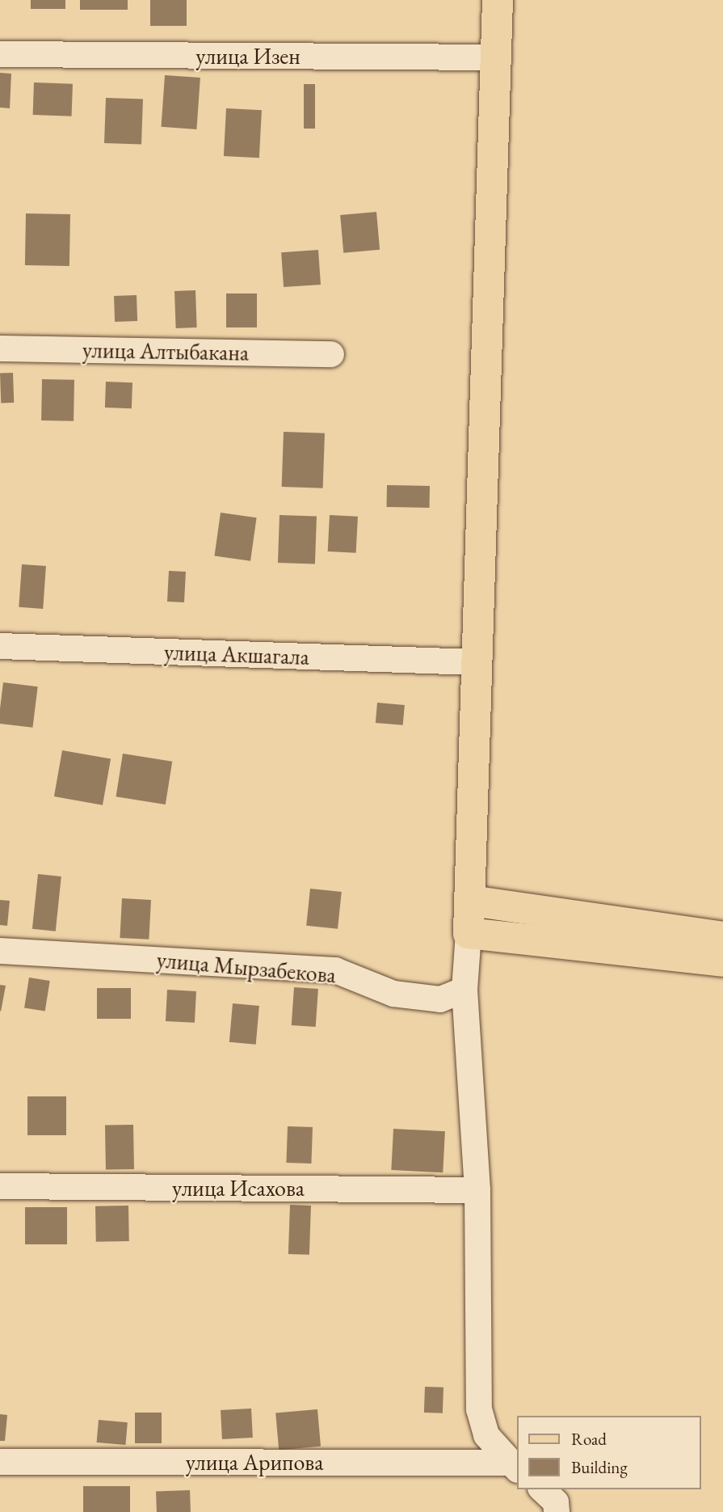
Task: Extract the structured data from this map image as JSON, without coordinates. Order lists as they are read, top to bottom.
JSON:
{
  "streets": {
    "street": [
      "улица Изен",
      "улица Алтыбакана",
      "улица Акшагала",
      "улица Мырзабекова",
      "улица Исахова",
      "улица Арипова"
    ]
  },
  "legend": ["Road", "Building"]
}
